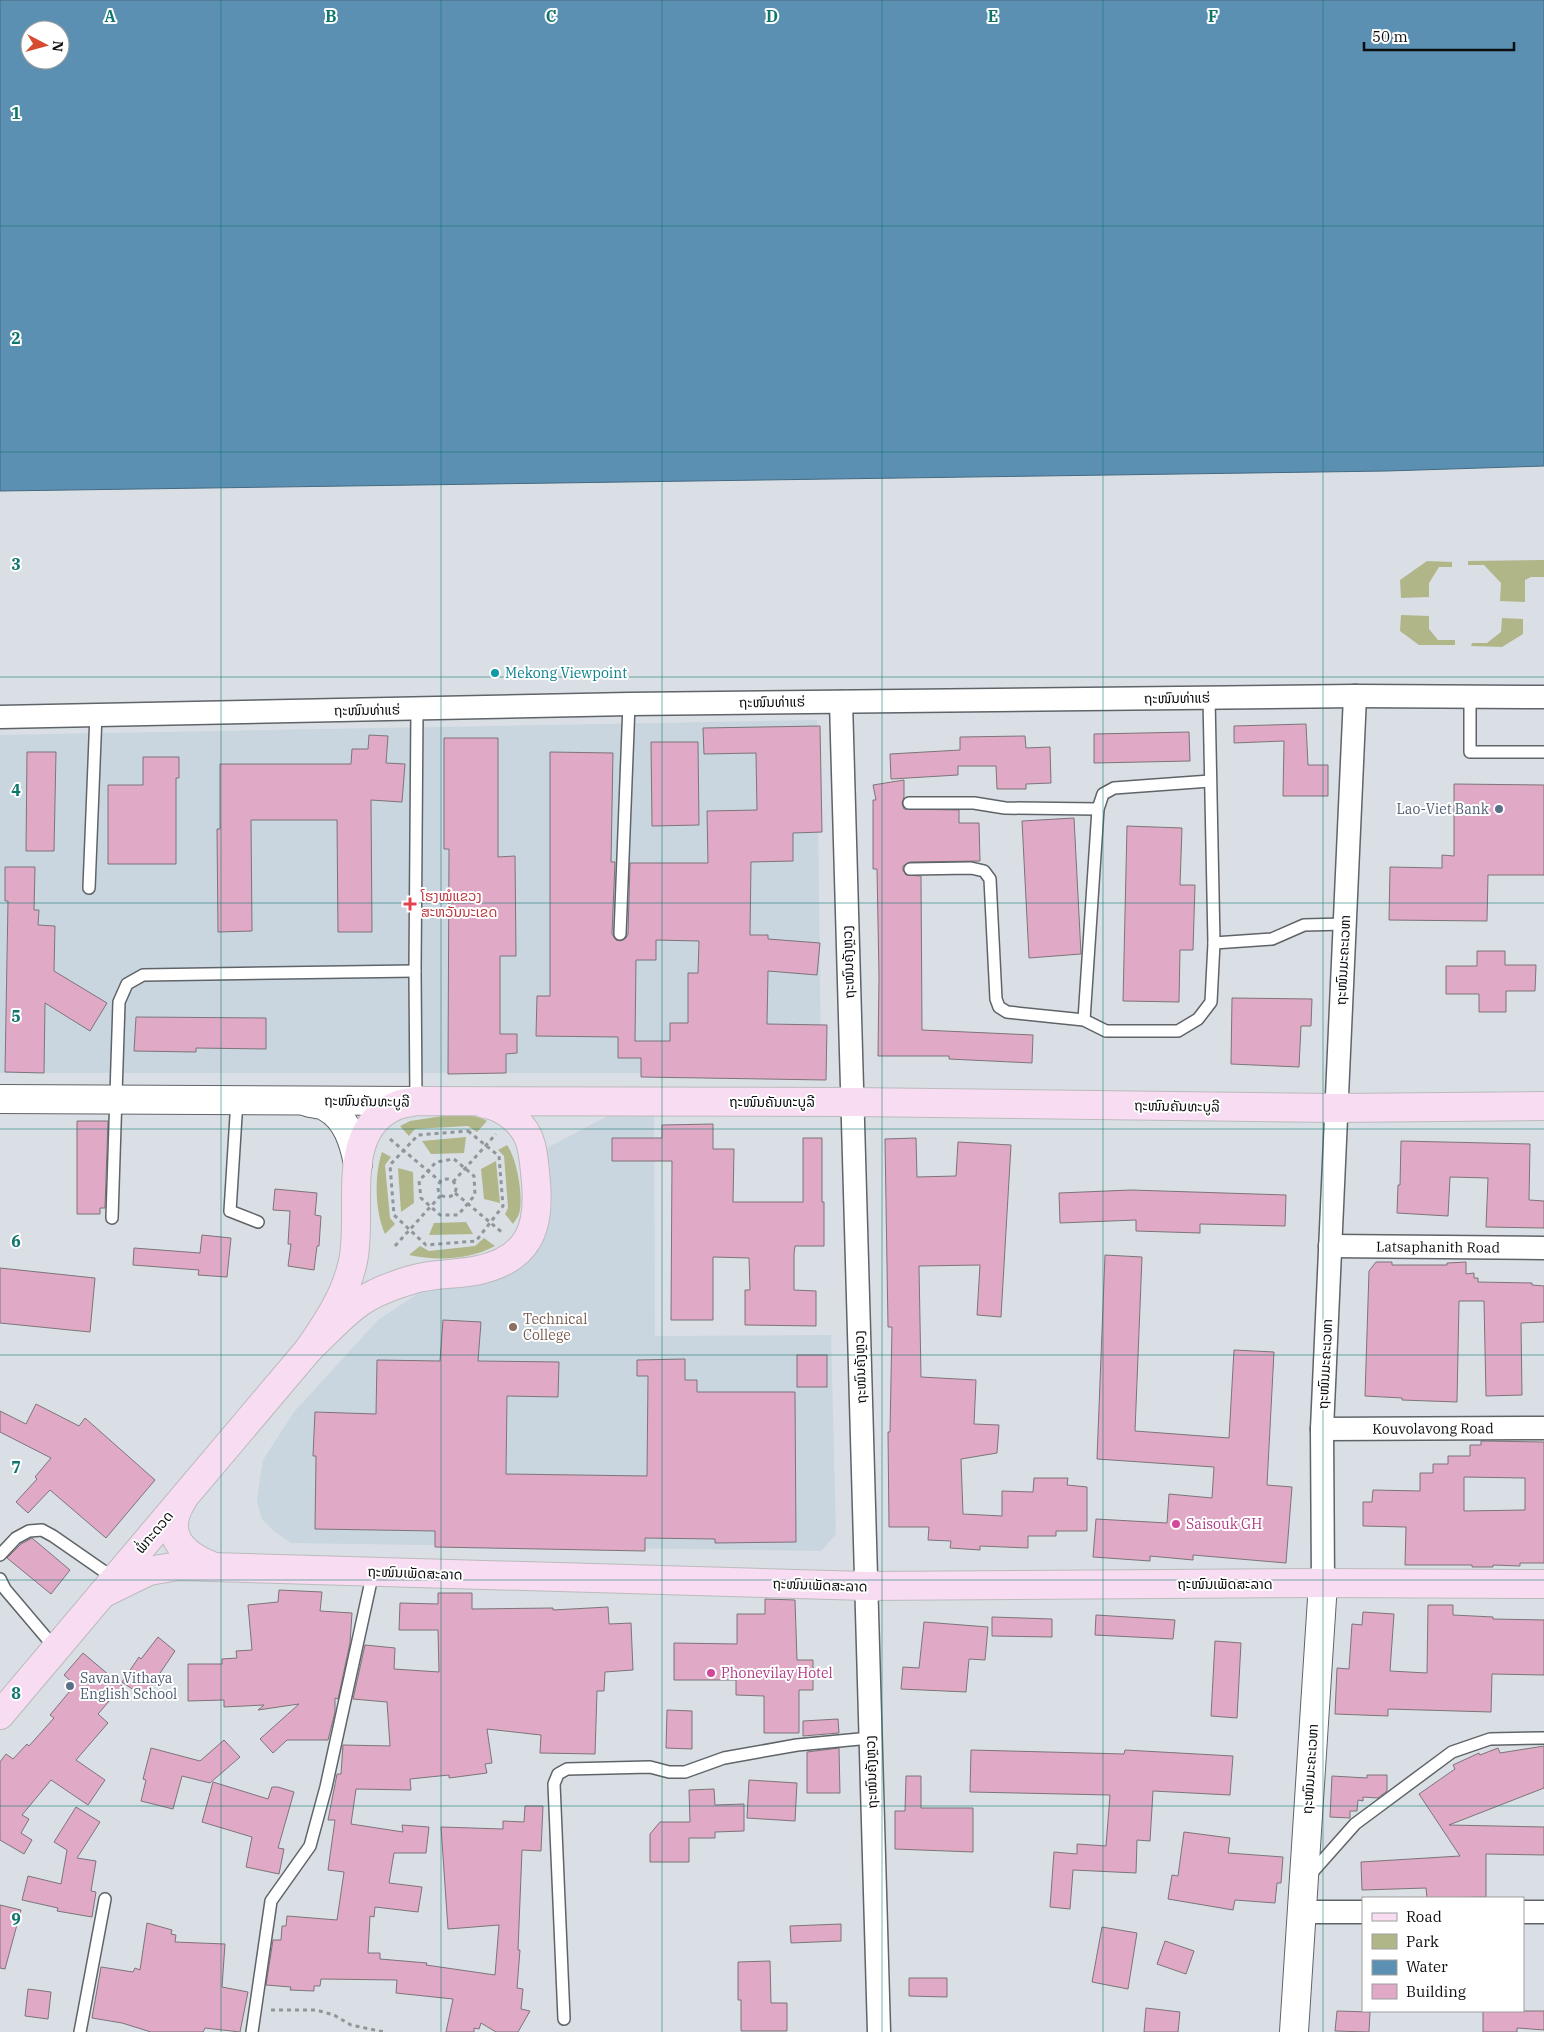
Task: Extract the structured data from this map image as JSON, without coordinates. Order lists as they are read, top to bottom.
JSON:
{
  "streets": {
    "main road": ["ຖະໜົນຄັນທະບູລີ", "ພໍ່ກະດວດ", "ຖະໜົນເພັດສະລາດ"],
    "street": [
      "ຖະໜົນທ່າແຮ່",
      "ຖະໜົນມະຄະເວຫາ",
      "ຖະໜົນຄັງຫຼວງ",
      "Latsaphanith Road",
      "Kouvolavong Road"
    ]
  },
  "crossings": [
    ["ຖະໜົນທ່າແຮ່", "ຖະໜົນມະຄະເວຫາ"],
    ["ຖະໜົນທ່າແຮ່", "ຖະໜົນຄັງຫຼວງ"],
    ["ຖະໜົນມະຄະເວຫາ", "ຖະໜົນຄັນທະບູລີ"],
    ["ຖະໜົນມະຄະເວຫາ", "Latsaphanith Road"],
    ["ຖະໜົນມະຄະເວຫາ", "Kouvolavong Road"],
    ["ຖະໜົນມະຄະເວຫາ", "ຖະໜົນເພັດສະລາດ"],
    ["ຖະໜົນຄັງຫຼວງ", "ຖະໜົນຄັນທະບູລີ"],
    ["ຖະໜົນຄັງຫຼວງ", "ຖະໜົນເພັດສະລາດ"],
    ["ພໍ່ກະດວດ", "ຖະໜົນເພັດສະລາດ"]
  ],
  "places": {
    "other": [
      "Mekong Viewpoint",
      "Lao-Viet Bank",
      "Technical College",
      "Saisouk GH",
      "Phonevilay Hotel",
      "Savan Vithaya English School"
    ],
    "health": ["ໂຮງໝໍແຂວງ ສະຫວັນນະເຂດ"]
  },
  "legend": [
    "Road",
    "Park",
    "Water",
    "Building"
  ],
  "scale_bar": "50 m",
  "north": "right",
  "grid": {
    "columns": [
      "A",
      "B",
      "C",
      "D",
      "E",
      "F"
    ],
    "rows": [
      "1",
      "2",
      "3",
      "4",
      "5",
      "6",
      "7",
      "8",
      "9"
    ]
  }
}
